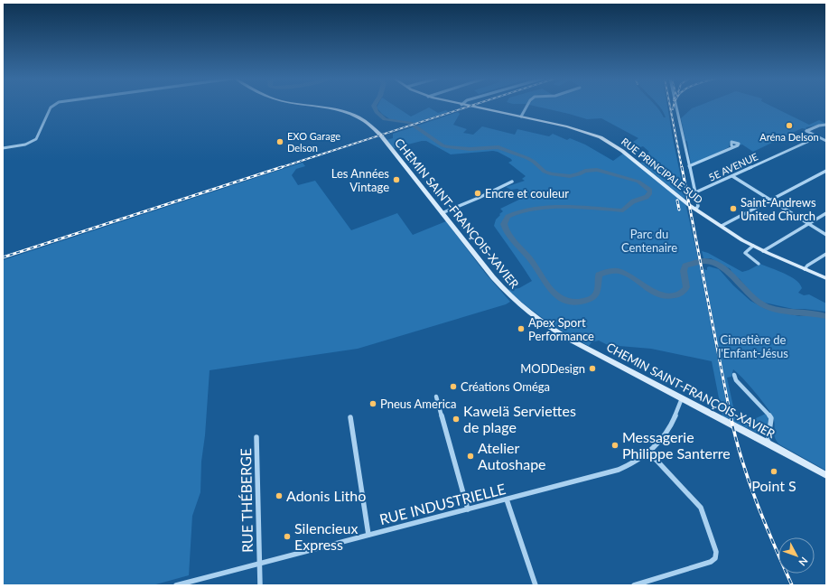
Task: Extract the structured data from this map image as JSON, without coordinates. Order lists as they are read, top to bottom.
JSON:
{
  "streets": {
    "street": [
      "5E AVENUE",
      "RUE PRINCIPALE SUD",
      "CHEMIN SAINT-FRANÇOIS-XAVIER",
      "RUE THÉBERGE",
      "RUE INDUSTRIELLE"
    ]
  },
  "crossings": [
    ["CHEMIN SAINT-FRANÇOIS-XAVIER", "RUE INDUSTRIELLE"],
    ["RUE THÉBERGE", "RUE INDUSTRIELLE"]
  ],
  "parks": ["Parc du Centenaire", "Cimetière de l'Enfant-Jésus"],
  "places": [
    "Aréna Delson",
    "EXO Garage Delson",
    "Les Années Vintage",
    "Encre et couleur",
    "Saint-Andrews United Church",
    "Apex Sport Performance",
    "MODDesign",
    "Créations Oméga",
    "Pneus America",
    "Kawelä Serviettes de plage",
    "Messagerie Philippe Santerre",
    "Atelier Autoshape",
    "Point S",
    "Adonis Litho",
    "Silencieux Express"
  ],
  "north": "bottom right"
}
